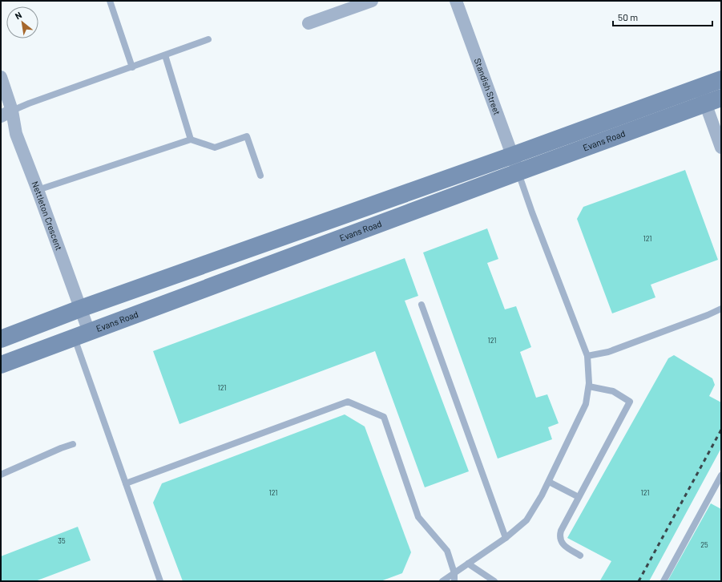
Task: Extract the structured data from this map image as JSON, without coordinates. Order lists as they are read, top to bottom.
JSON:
{
  "streets": {
    "main road": ["Evans Road"],
    "street": ["Standish Street", "Nettleton Crescent"]
  },
  "crossings": [
    ["Standish Street", "Evans Road"],
    ["Evans Road", "Nettleton Crescent"]
  ],
  "house_numbers": [
    "121",
    "121",
    "121",
    "121",
    "121",
    "35",
    "25"
  ],
  "scale_bar": "50 m",
  "north": "top left"
}
